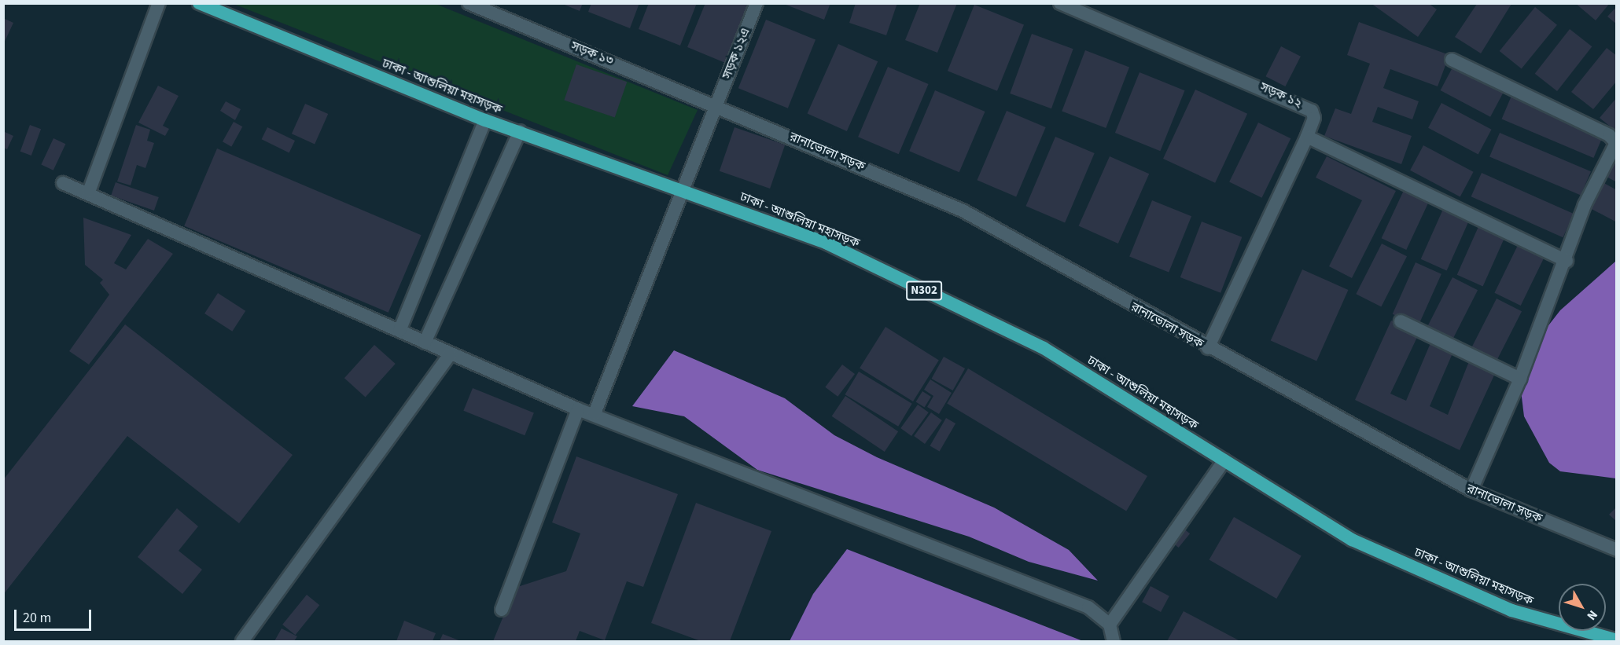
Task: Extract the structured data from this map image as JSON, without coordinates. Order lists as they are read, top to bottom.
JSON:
{
  "streets": {
    "highway": ["ঢাকা - আশুলিয়া মহাসড়ক", "N302"],
    "street": [
      "সড়ক ১৩",
      "সড়ক ১২এ",
      "সড়ক ১২",
      "রানাভোলা সড়ক"
    ]
  },
  "crossings": [
    ["সড়ক ১৩", "সড়ক ১২এ"],
    ["সড়ক ১৩", "রানাভোলা সড়ক"],
    ["সড়ক ১২এ", "ঢাকা - আশুলিয়া মহাসড়ক"],
    ["সড়ক ১২এ", "রানাভোলা সড়ক"],
    ["সড়ক ১২", "রানাভোলা সড়ক"]
  ],
  "scale_bar": "20 m",
  "north": "bottom right"
}
